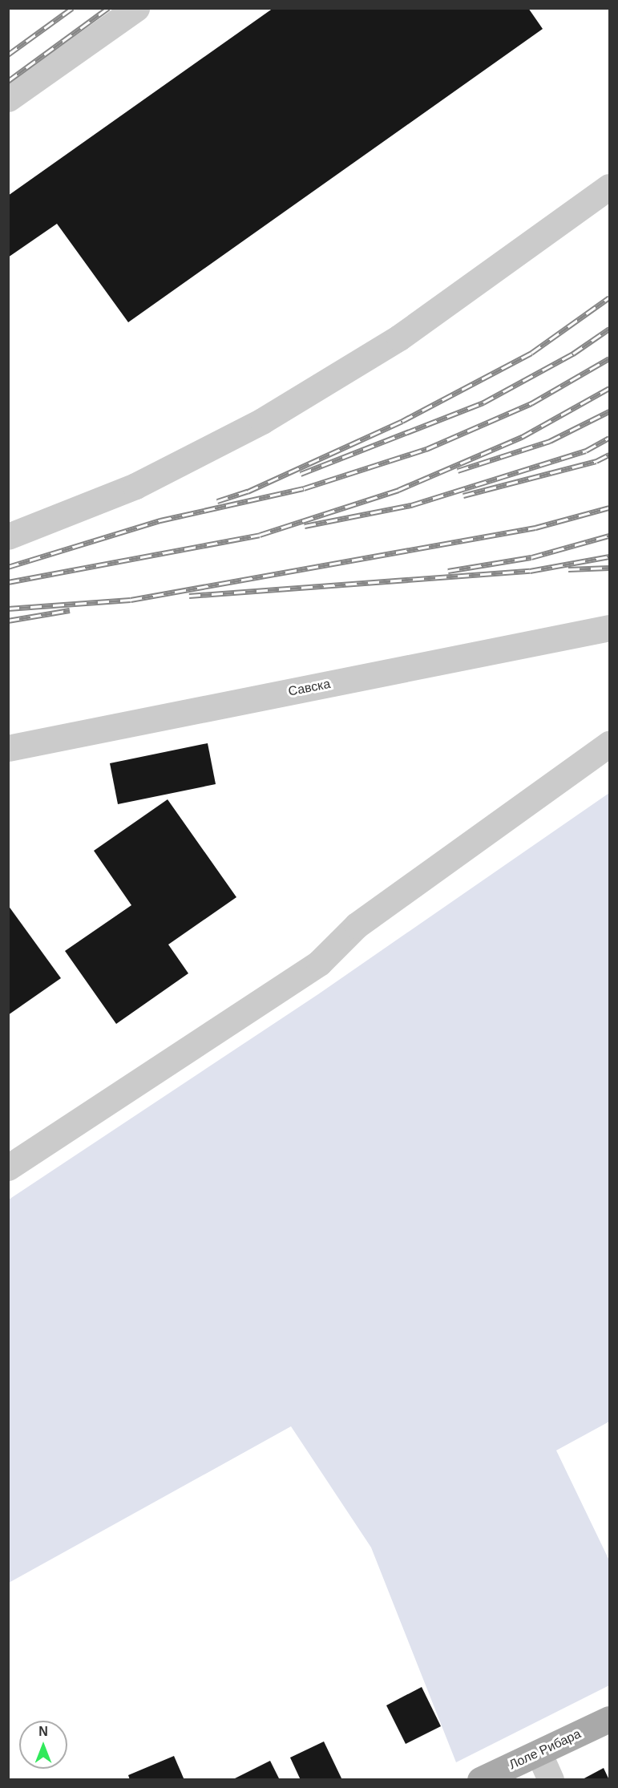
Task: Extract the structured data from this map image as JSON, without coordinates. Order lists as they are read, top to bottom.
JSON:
{
  "streets": {
    "main road": ["Лоле Рибара"],
    "street": ["Савска"]
  },
  "north": "top"
}
